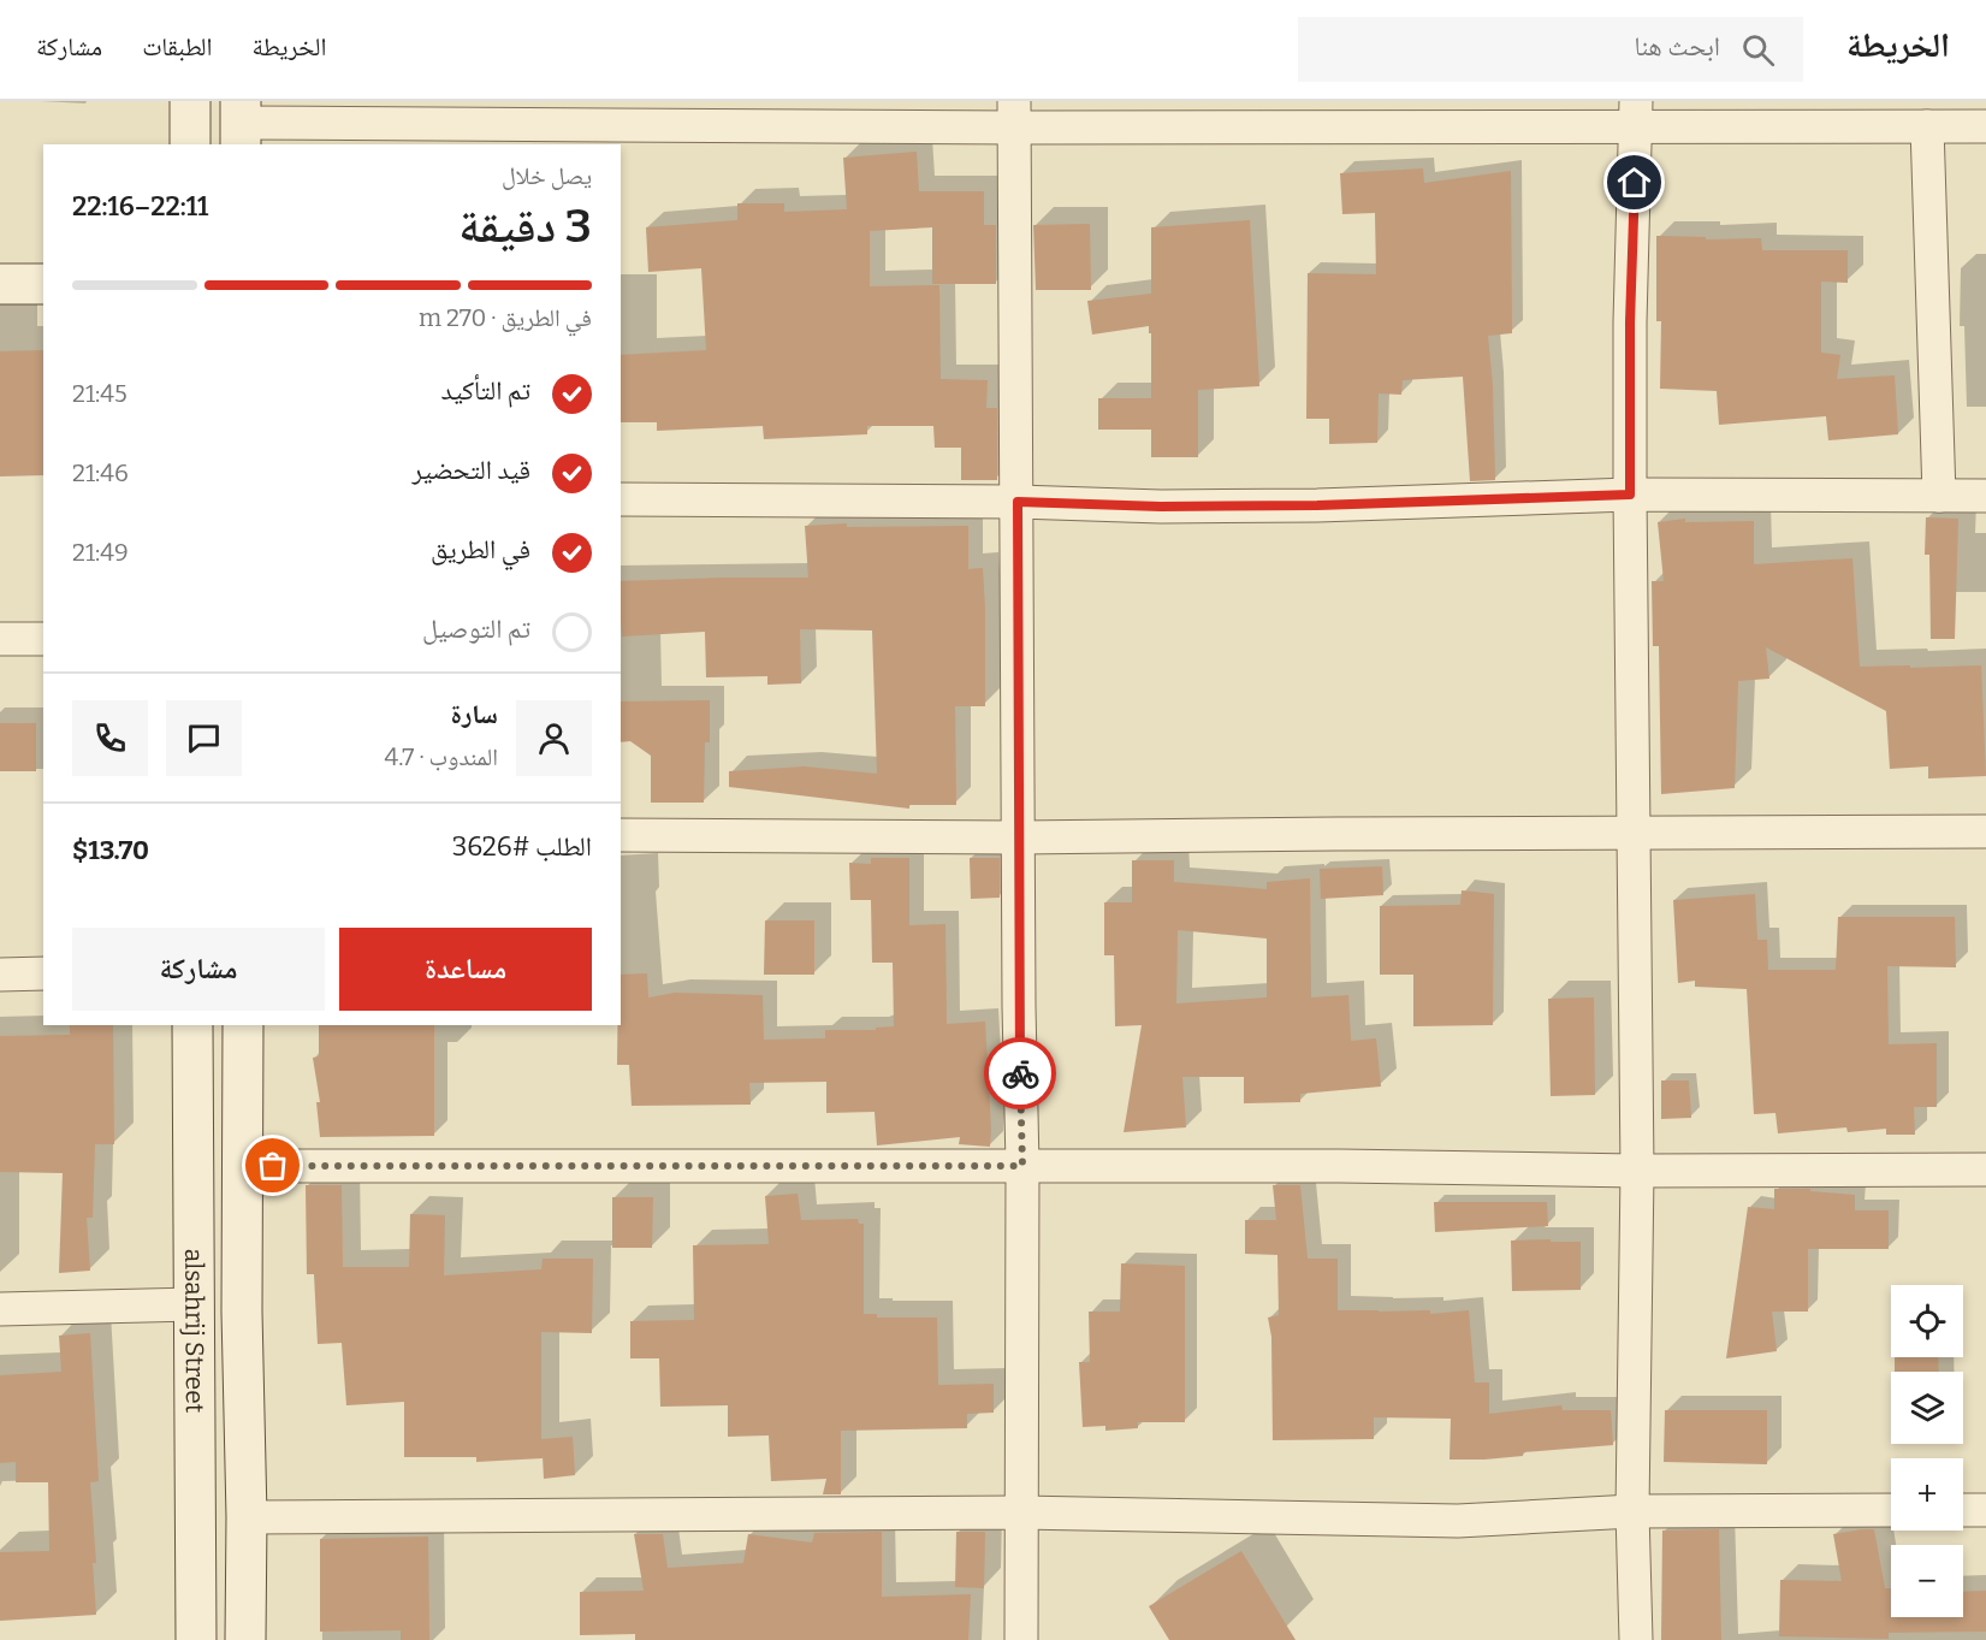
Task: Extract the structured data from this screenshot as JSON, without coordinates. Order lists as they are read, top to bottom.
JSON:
{
  "streets": {
    "main road": ["alsahrij Street"]
  },
  "page": {
    "header": "الخريطة",
    "search": "ابحث هنا",
    "nav": ["الخريطة", "الطبقات", "مشاركة"],
    "heading": ["3 دقيقة", "يصل خلال", "22:11–22:16"],
    "panel": [
      "سارة",
      "المندوب · 4.7",
      "الطلب #3626",
      "$13.70"
    ],
    "bar": "في الطريق · 270 m",
    "list": [
      ["تم التأكيد", "21:45"],
      ["قيد التحضير", "21:46"],
      ["في الطريق", "21:49"],
      "تم التوصيل"
    ],
    "buttons": ["مساعدة", "مشاركة"],
    "map_buttons": ["+", "−"]
  }
}
